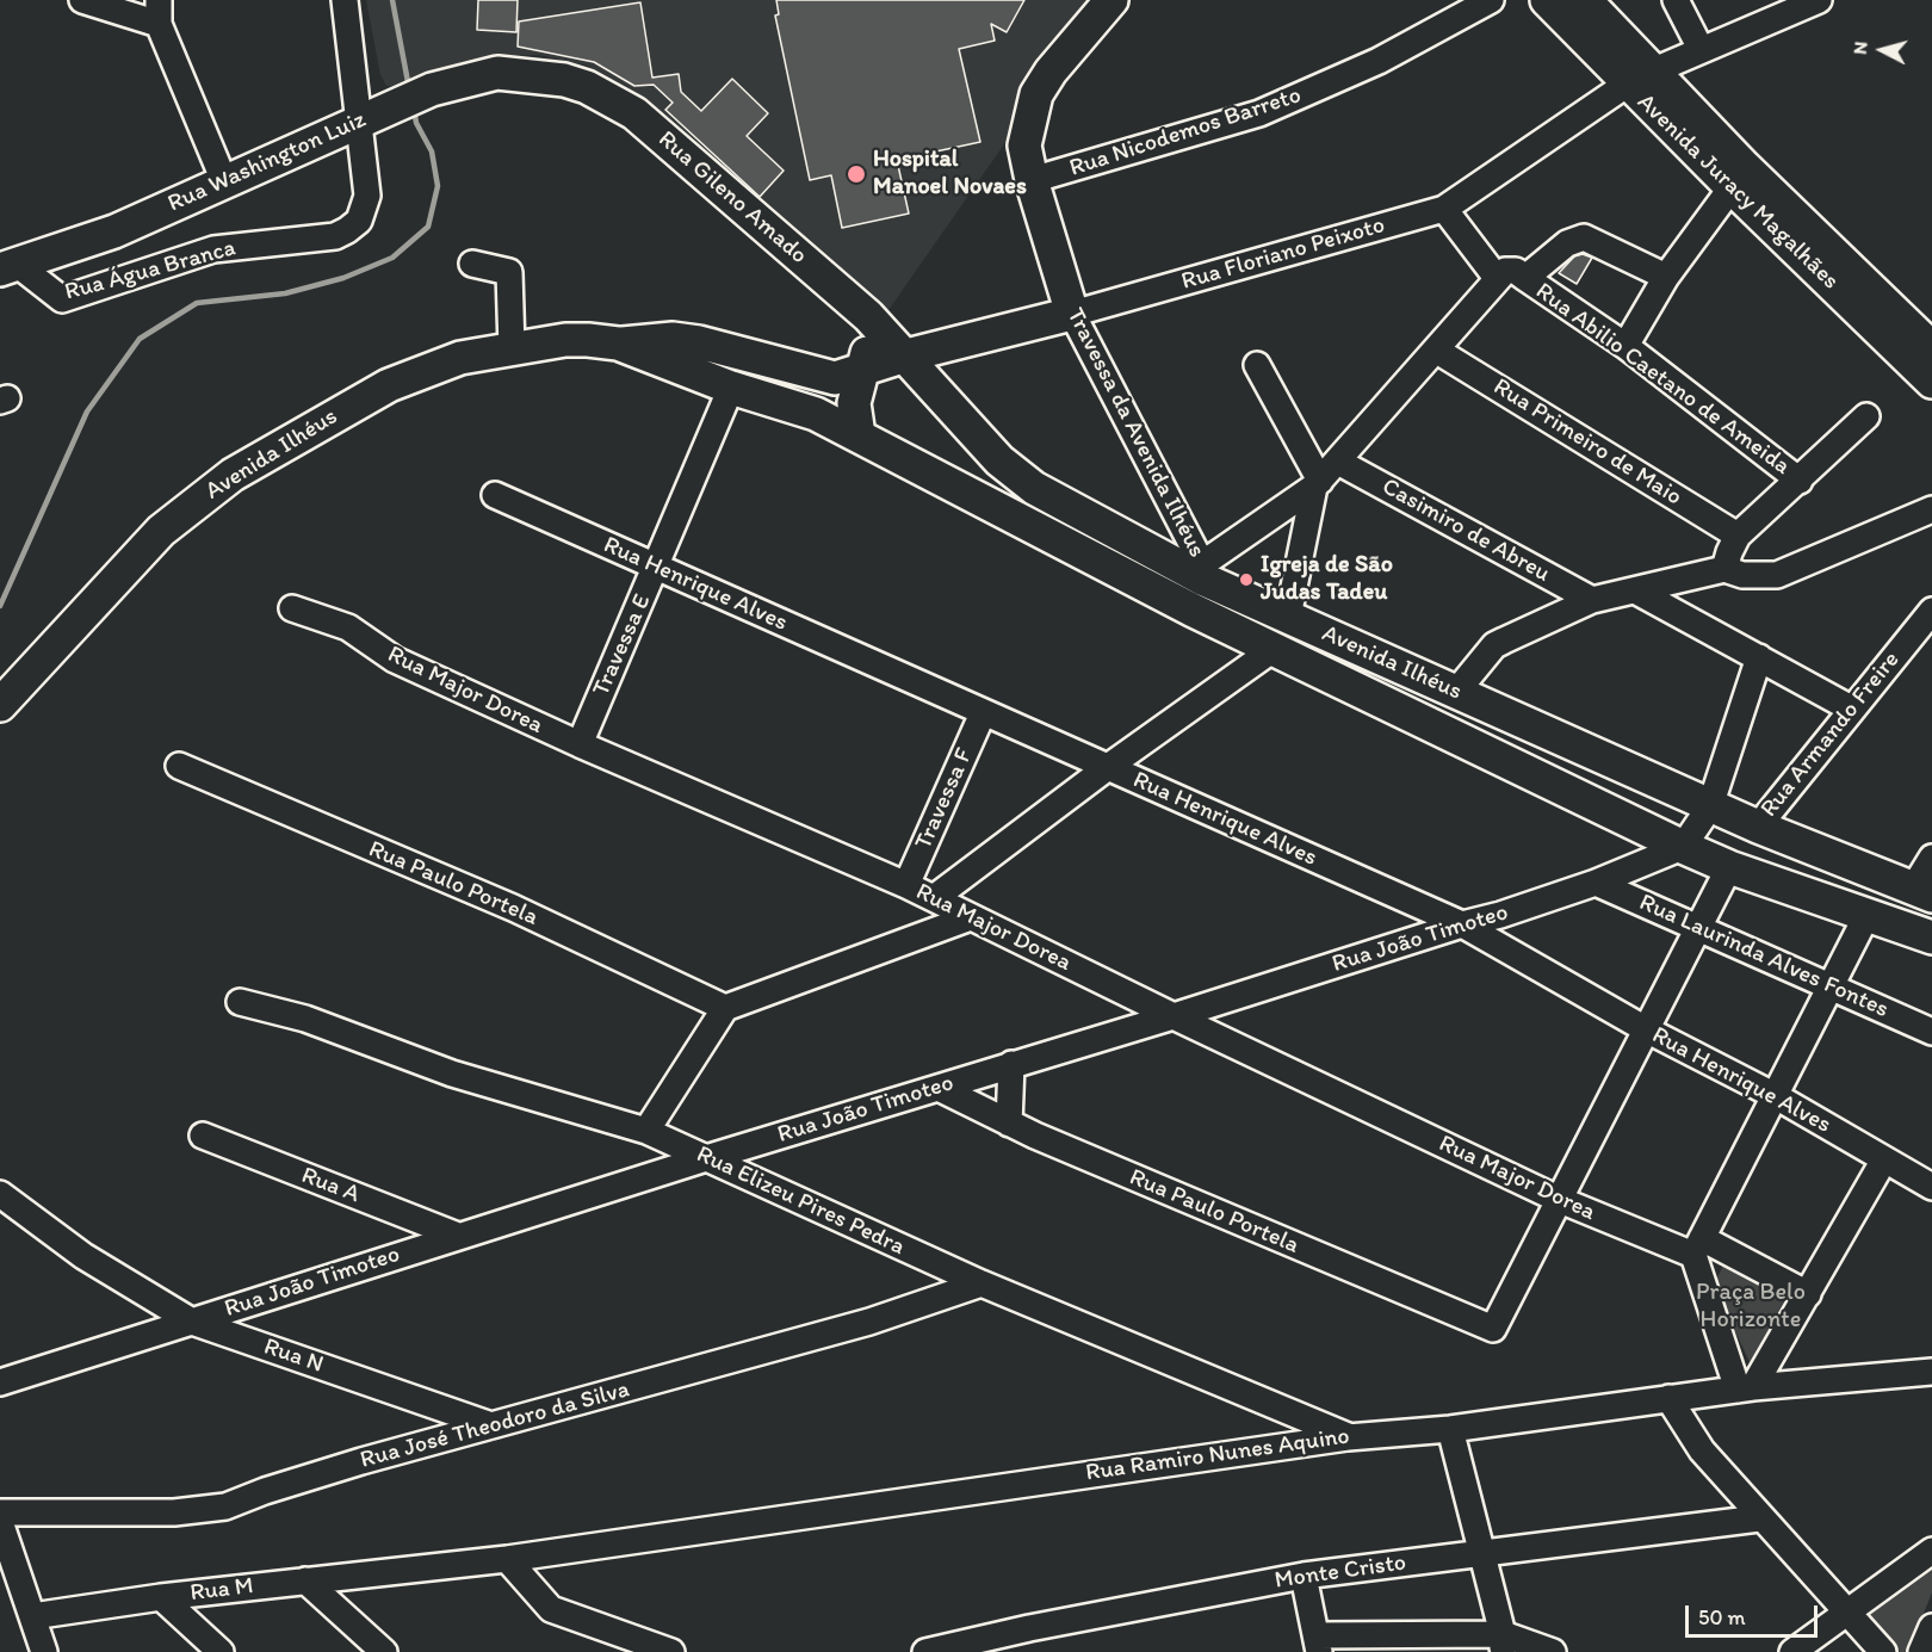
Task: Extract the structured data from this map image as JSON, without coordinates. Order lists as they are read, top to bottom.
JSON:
{
  "streets": {
    "main road": [
      "Rua Washington Luiz",
      "Avenida Juracy Magalhães",
      "Rua Gileno Amado",
      "Rua Floriano Peixoto",
      "Travessa da Avenida Ilhéus",
      "Avenida Ilhéus"
    ],
    "street": [
      "Rua Nicodemos Barreto",
      "Rua Água Branca",
      "Rua Abilio Caetano de Ameida",
      "Rua Primeiro de Maio",
      "Casimiro de Abreu",
      "Rua Henrique Alves",
      "Travessa E",
      "Rua Major Dorea",
      "Rua Armando Freire",
      "Travessa F",
      "Rua Paulo Portela",
      "Rua João Timoteo",
      "Rua Laurinda Alves Fontes",
      "Rua A",
      "Rua Elizeu Pires Pedra",
      "Rua N",
      "Rua José Theodoro da Silva",
      "Rua Ramiro Nunes Aquino",
      "Monte Cristo",
      "Rua M"
    ]
  },
  "crossings": [
    ["Rua Nicodemos Barreto", "Travessa da Avenida Ilhéus"],
    ["Rua Washington Luiz", "Rua Gileno Amado"],
    ["Rua Washington Luiz", "Rua Água Branca"],
    ["Avenida Juracy Magalhães", "Rua Floriano Peixoto"],
    ["Rua Gileno Amado", "Rua Floriano Peixoto"],
    ["Rua Gileno Amado", "Avenida Ilhéus"],
    ["Rua Floriano Peixoto", "Travessa da Avenida Ilhéus"],
    ["Rua Floriano Peixoto", "Avenida Ilhéus"],
    ["Travessa da Avenida Ilhéus", "Avenida Ilhéus"],
    ["Avenida Ilhéus", "Travessa E"],
    ["Avenida Ilhéus", "Rua Armando Freire"],
    ["Avenida Ilhéus", "Rua João Timoteo"],
    ["Rua Henrique Alves", "Travessa E"],
    ["Rua Henrique Alves", "Travessa F"],
    ["Rua Henrique Alves", "Rua João Timoteo"],
    ["Travessa E", "Rua Major Dorea"],
    ["Rua Major Dorea", "Travessa F"],
    ["Rua Major Dorea", "Rua Paulo Portela"],
    ["Rua Major Dorea", "Rua João Timoteo"],
    ["Rua Paulo Portela", "Rua João Timoteo"],
    ["Rua João Timoteo", "Rua Laurinda Alves Fontes"],
    ["Rua João Timoteo", "Rua A"],
    ["Rua João Timoteo", "Rua Elizeu Pires Pedra"],
    ["Rua João Timoteo", "Rua N"],
    ["Rua Elizeu Pires Pedra", "Rua José Theodoro da Silva"],
    ["Rua Elizeu Pires Pedra", "Rua Ramiro Nunes Aquino"],
    ["Rua N", "Rua José Theodoro da Silva"],
    ["Rua Ramiro Nunes Aquino", "Rua M"]
  ],
  "parks": ["Praça Belo Horizonte"],
  "places": ["Hospital Manoel Novaes", "Igreja de São Judas Tadeu"],
  "scale_bar": "50 m",
  "north": "left"
}
